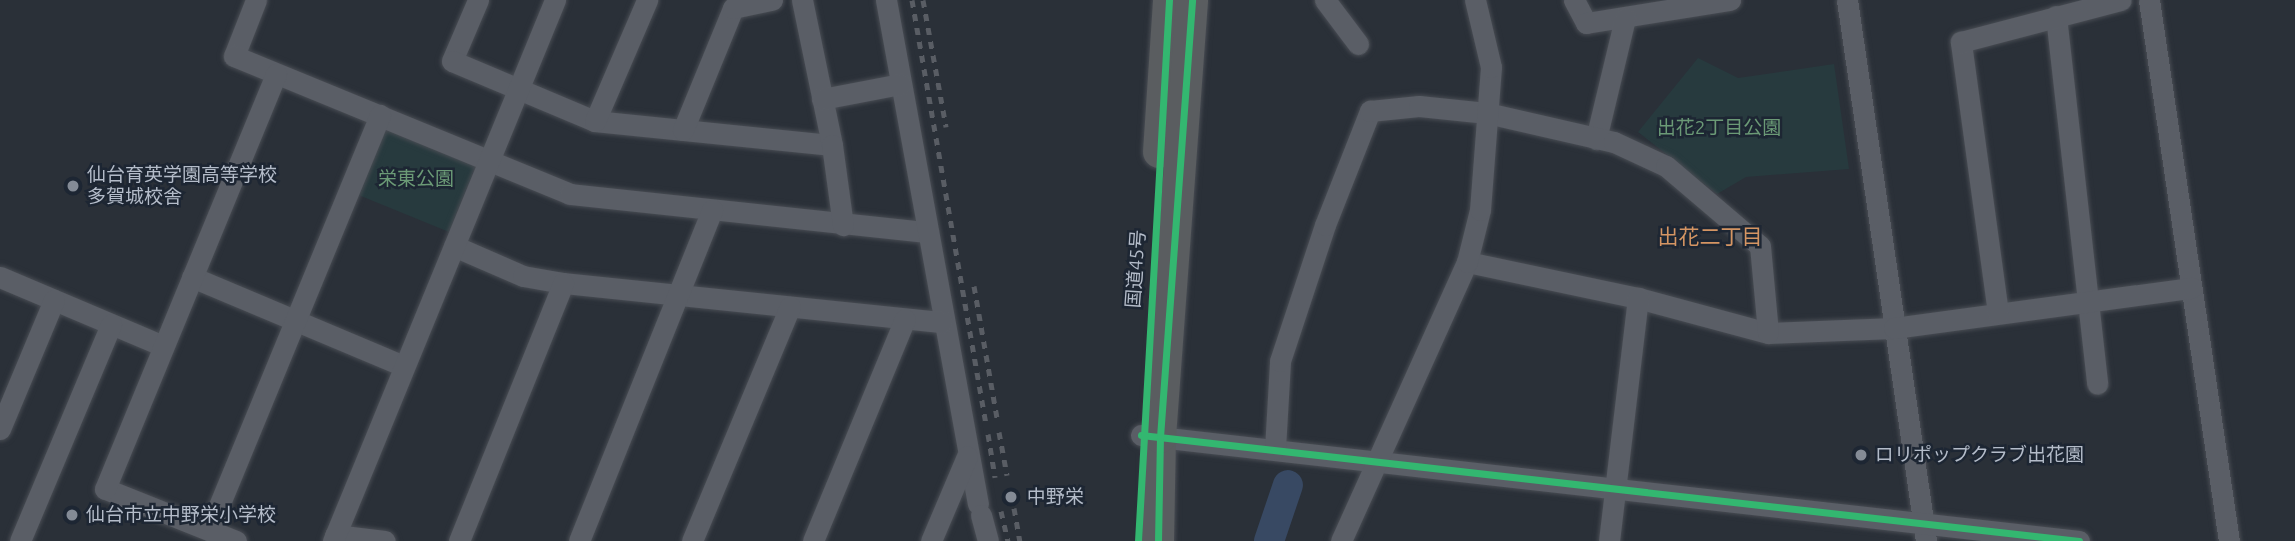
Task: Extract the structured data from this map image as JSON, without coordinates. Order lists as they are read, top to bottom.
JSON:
{
  "streets": {
    "highway": ["国道45号"]
  },
  "districts": ["出花二丁目"],
  "parks": ["出花2丁目公園", "栄東公園"],
  "places": [
    "仙台育英学園高等学校 多賀城校舎",
    "ロリポップクラブ出花園",
    "中野栄",
    "仙台市立中野栄小学校"
  ]
}
